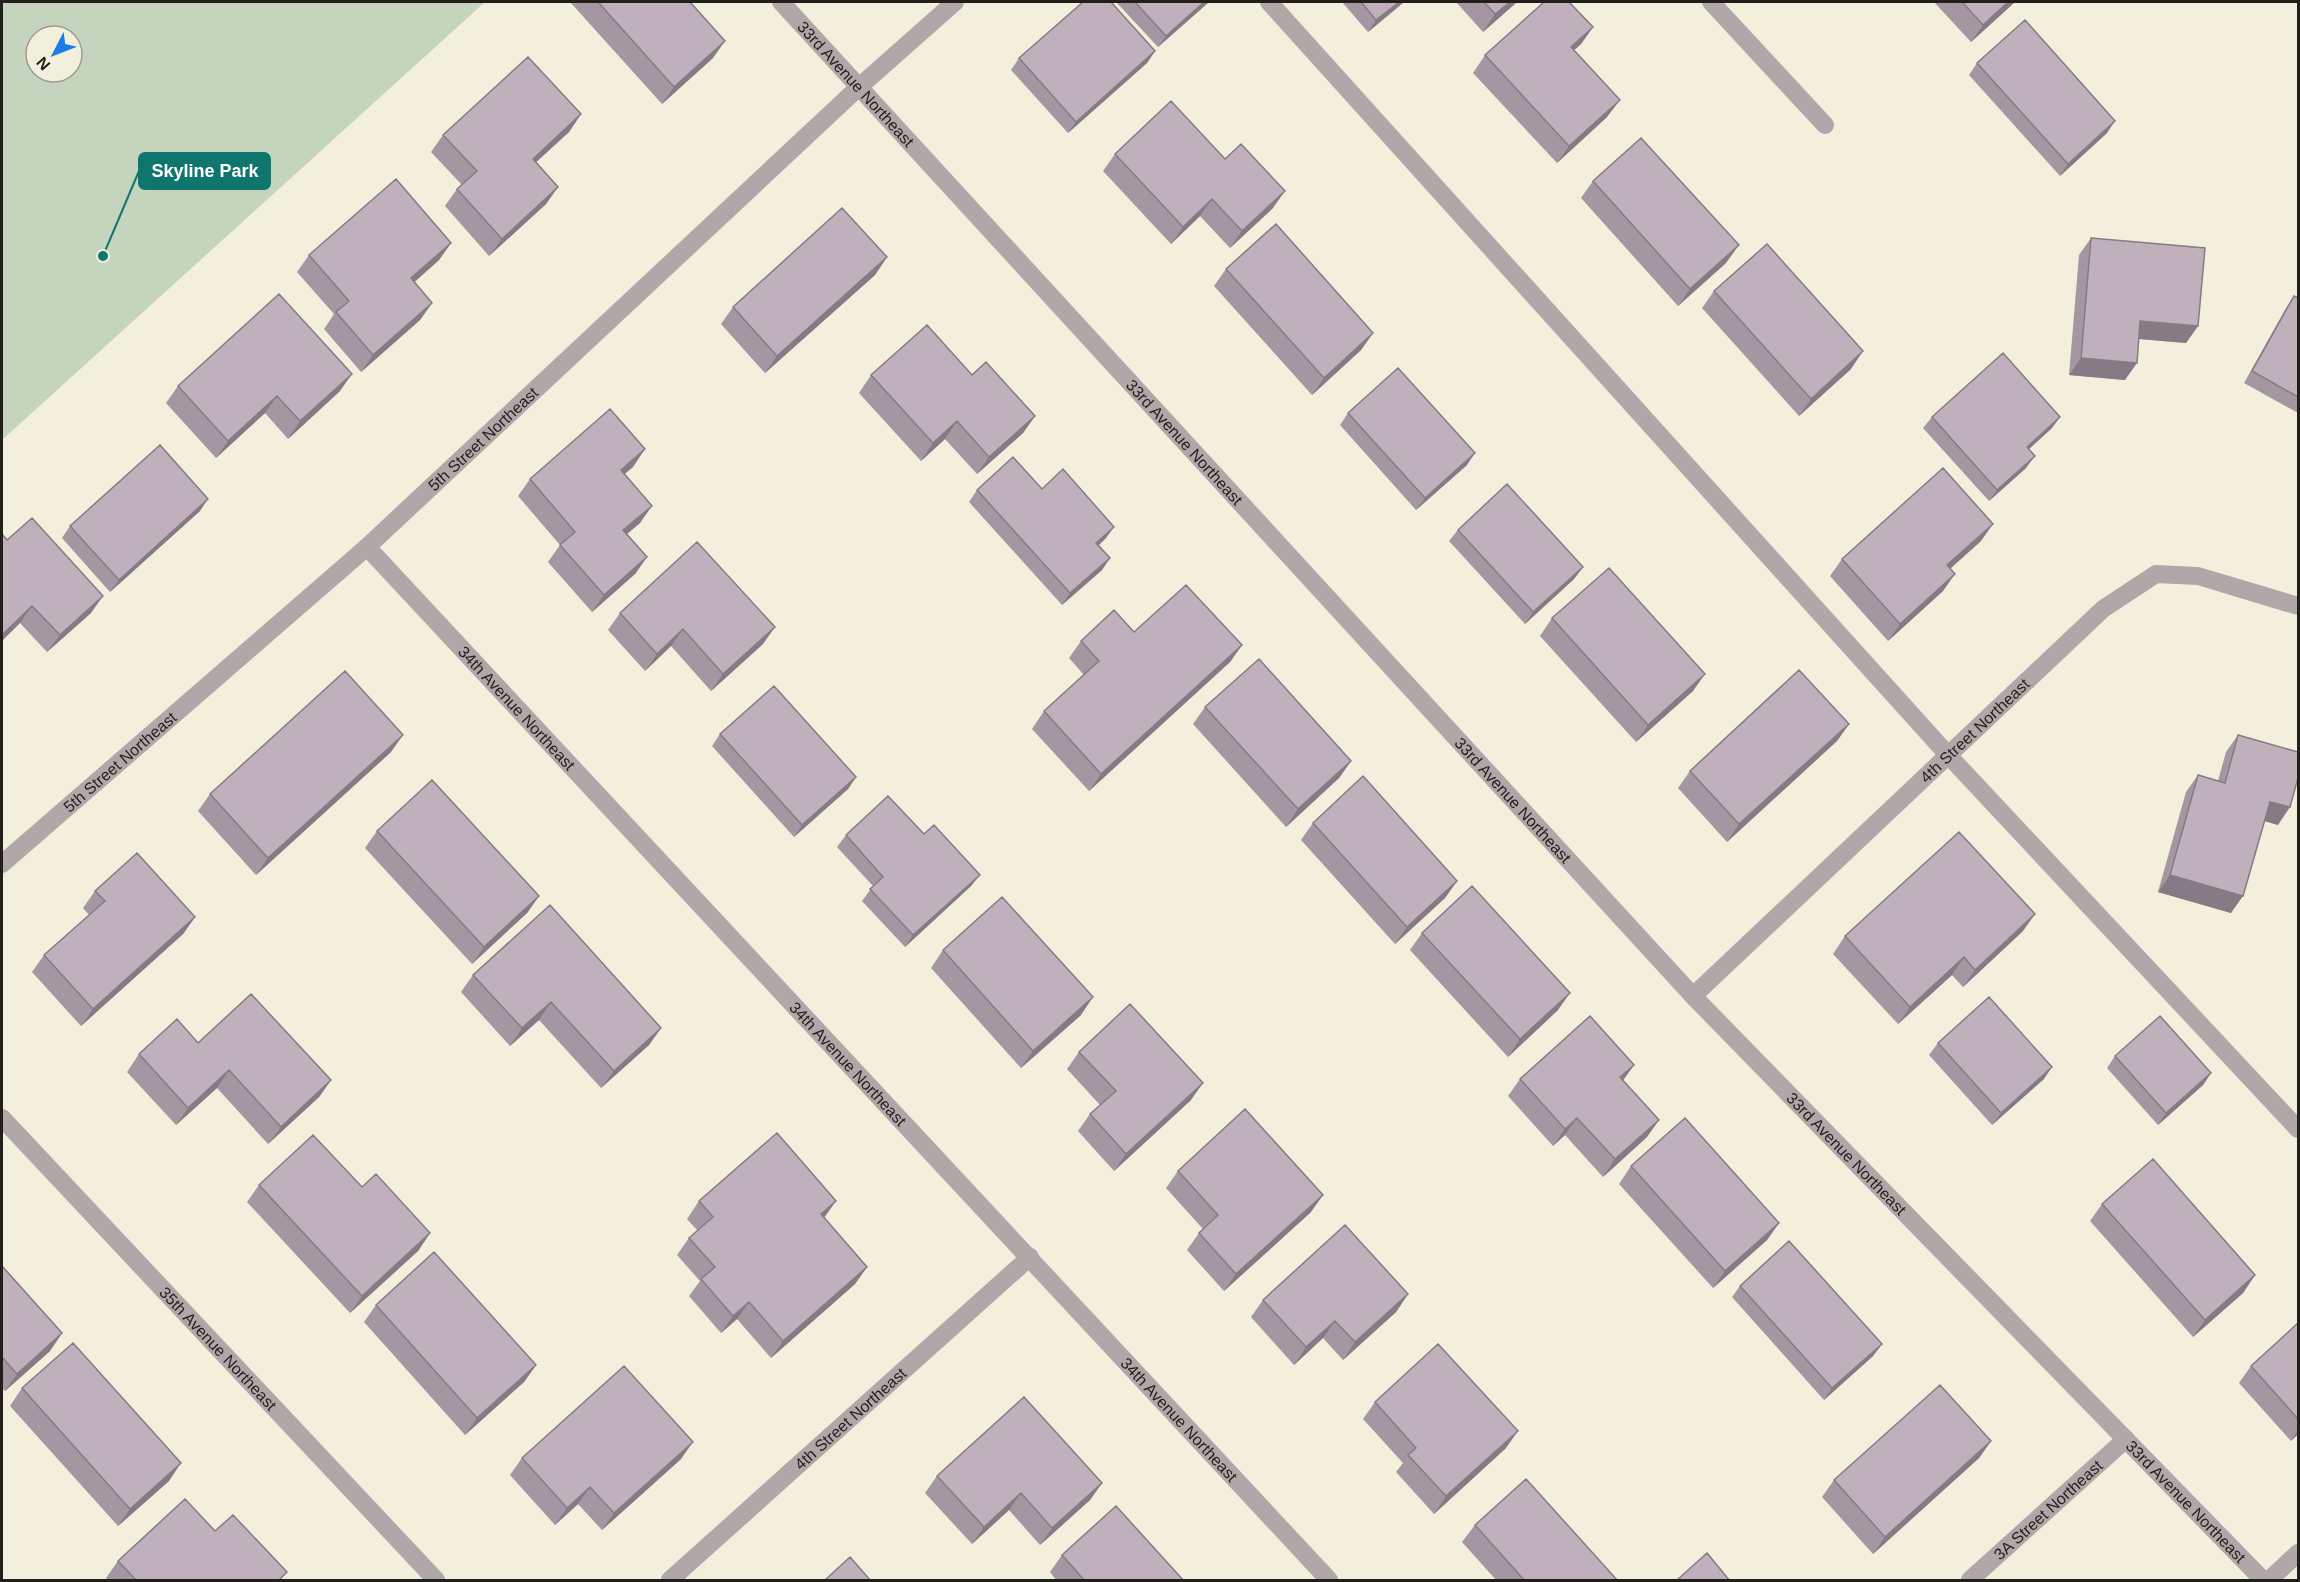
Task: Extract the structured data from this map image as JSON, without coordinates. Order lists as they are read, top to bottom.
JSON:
{
  "streets": {
    "street": [
      "33rd Avenue Northeast",
      "5th Street Northeast",
      "34th Avenue Northeast",
      "4th Street Northeast",
      "35th Avenue Northeast",
      "3A Street Northeast"
    ]
  },
  "crossings": [
    ["33rd Avenue Northeast", "5th Street Northeast"],
    ["33rd Avenue Northeast", "4th Street Northeast"],
    ["33rd Avenue Northeast", "3A Street Northeast"],
    ["5th Street Northeast", "34th Avenue Northeast"],
    ["34th Avenue Northeast", "4th Street Northeast"]
  ],
  "places": ["Skyline Park"],
  "north": "bottom left"
}
